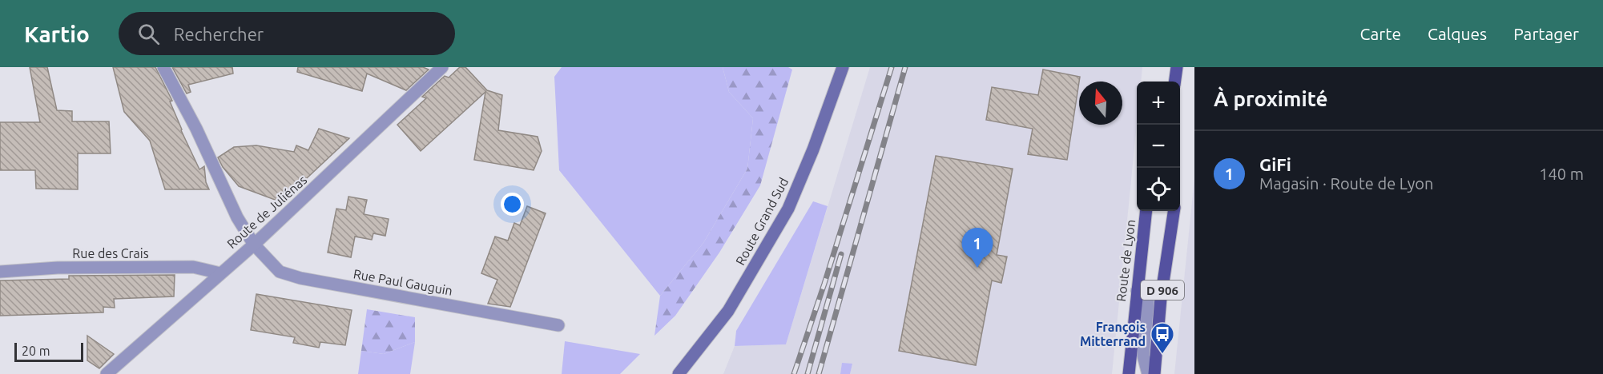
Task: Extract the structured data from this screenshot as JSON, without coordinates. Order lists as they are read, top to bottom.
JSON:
{
  "streets": {
    "main road": ["Route Grand Sud", "Route de Lyon", "D 906"],
    "street": ["Route de Juliénas", "Rue des Crais", "Rue Paul Gauguin"]
  },
  "crossings": [
    ["Route de Juliénas", "Rue des Crais"],
    ["Route de Juliénas", "Rue Paul Gauguin"]
  ],
  "places": {
    "bus stop": ["François Mitterrand"]
  },
  "scale_bar": "20 m",
  "north": "top",
  "page": {
    "header": "Kartio",
    "search": "Rechercher",
    "nav": ["Carte", "Calques", "Partager"],
    "heading": "À proximité",
    "map_buttons": ["+", "−"],
    "list": [
      {
        "mark": "1",
        "name": "GiFi",
        "note": "Magasin · Route de Lyon",
        "value": "140 m"
      }
    ],
    "pins": "1",
    "scale": "20 m"
  }
}
